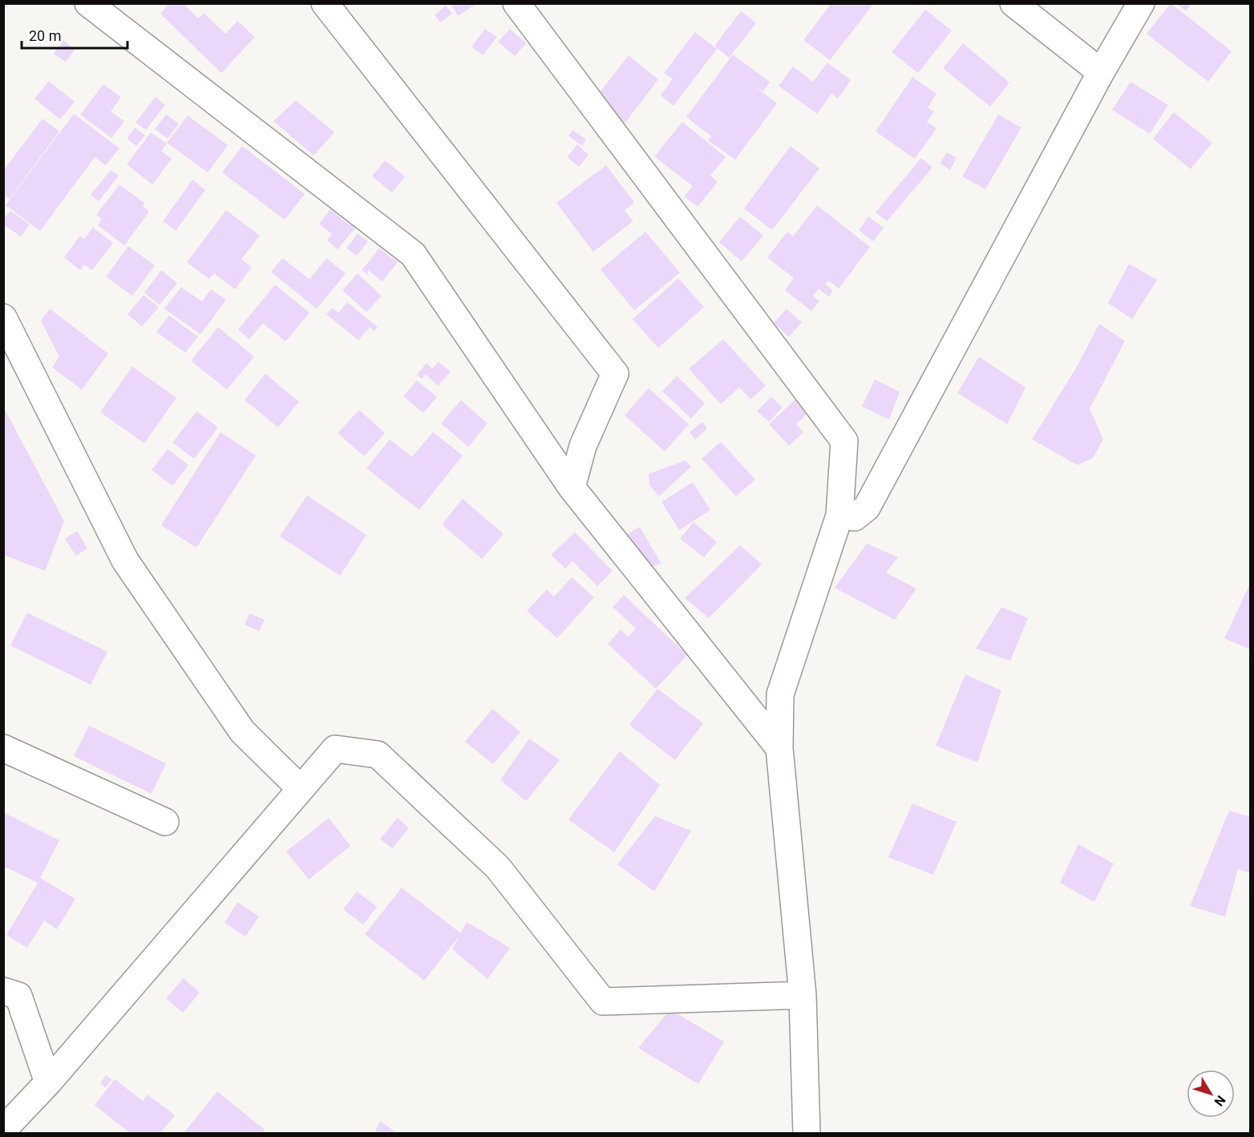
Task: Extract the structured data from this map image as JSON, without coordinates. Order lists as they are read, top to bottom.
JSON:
{
  "scale_bar": "20 m",
  "north": "bottom right"
}
